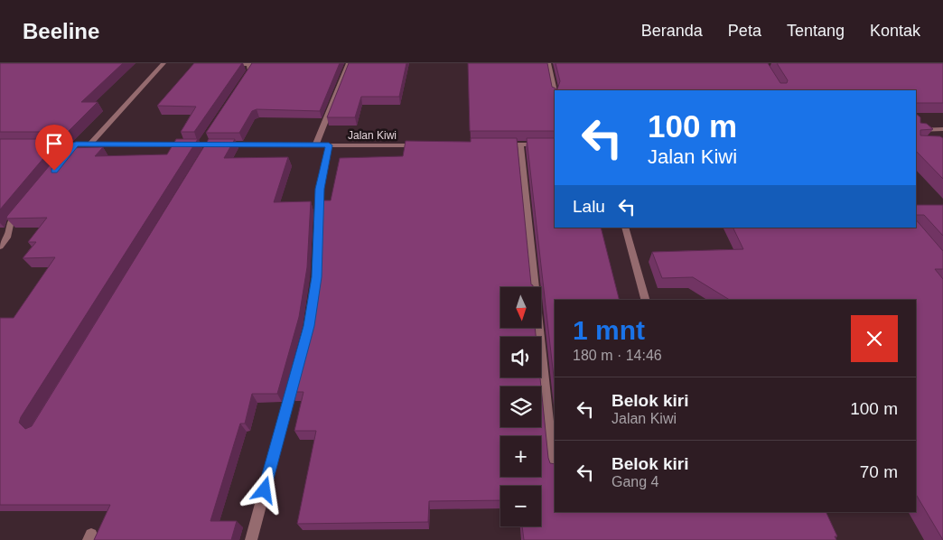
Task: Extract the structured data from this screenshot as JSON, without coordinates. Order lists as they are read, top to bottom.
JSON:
{
  "streets": {
    "street": ["Jalan Kiwi"]
  },
  "north": "bottom",
  "page": {
    "header": "Beeline",
    "nav": [
      "Beranda",
      "Peta",
      "Tentang",
      "Kontak"
    ],
    "turn": ["100 m", "Jalan Kiwi"],
    "then": "Lalu",
    "map_buttons": ["+", "−"],
    "heading": ["1 mnt", "180 m · 14:46"],
    "list": [
      {
        "name": "Belok kiri",
        "note": "Jalan Kiwi",
        "value": "100 m"
      },
      {
        "name": "Belok kiri",
        "note": "Gang 4",
        "value": "70 m"
      }
    ]
  }
}
